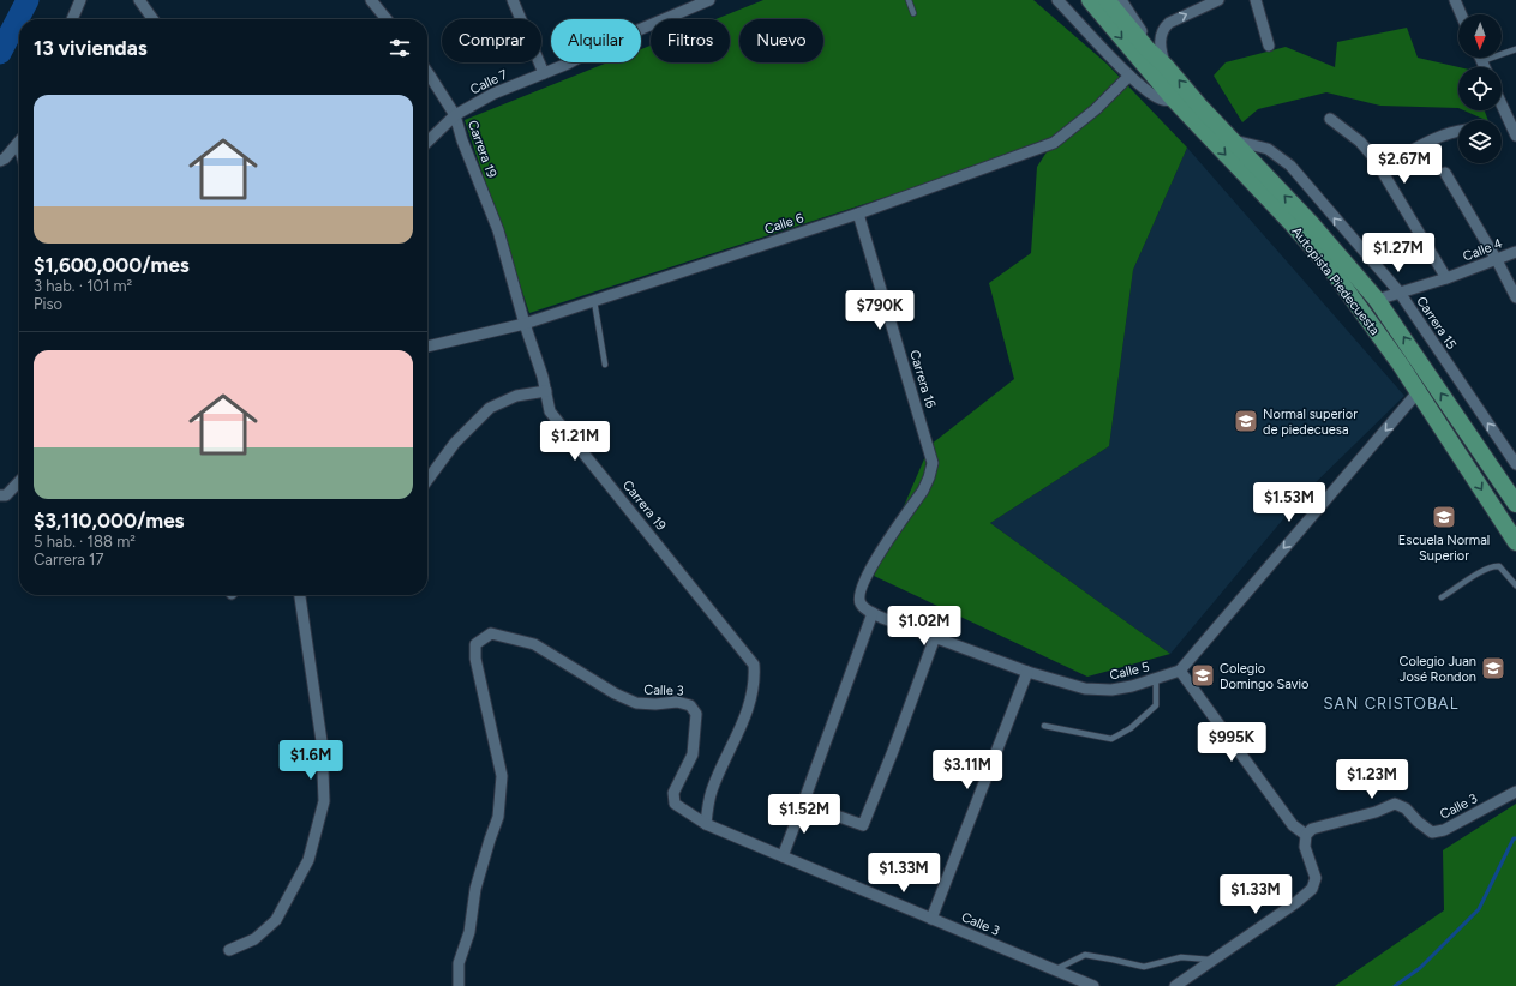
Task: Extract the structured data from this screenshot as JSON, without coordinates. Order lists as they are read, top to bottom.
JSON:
{
  "streets": {
    "highway": ["Autopista Piedecuesta"],
    "street": [
      "Calle 7",
      "Carrera 19",
      "Calle 6",
      "Calle 4",
      "Carrera 15",
      "Carrera 16",
      "Calle 5",
      "Calle 3"
    ]
  },
  "crossings": [
    ["Calle 7", "Carrera 19"],
    ["Carrera 19", "Calle 6"],
    ["Carrera 19", "Calle 3"],
    ["Calle 6", "Carrera 16"],
    ["Calle 4", "Autopista Piedecuesta"],
    ["Calle 4", "Carrera 15"],
    ["Autopista Piedecuesta", "Carrera 15"],
    ["Carrera 16", "Calle 5"]
  ],
  "districts": ["SAN CRISTOBAL"],
  "places": {
    "school or university": [
      "Normal superior de piedecuesa",
      "Escuela Normal Superior",
      "Colegio Juan José Rondon",
      "Colegio Domingo Savio"
    ]
  },
  "north": "bottom",
  "page": {
    "chip": [
      "Comprar",
      "Alquilar",
      "Filtros",
      "Nuevo"
    ],
    "heading": "13 viviendas",
    "list": [
      {
        "name": "$1,600,000/mes",
        "note": "3 hab. · 101 m² · Piso"
      },
      {
        "name": "$3,110,000/mes",
        "note": "5 hab. · 188 m² · Carrera 17"
      }
    ],
    "price": [
      "$2.67M",
      "$1.27M",
      "$790K",
      "$1.21M",
      "$1.53M",
      "$1.02M",
      "$995K",
      "$1.6M",
      "$3.11M",
      "$1.23M",
      "$1.52M",
      "$1.33M",
      "$1.33M"
    ]
  }
}
